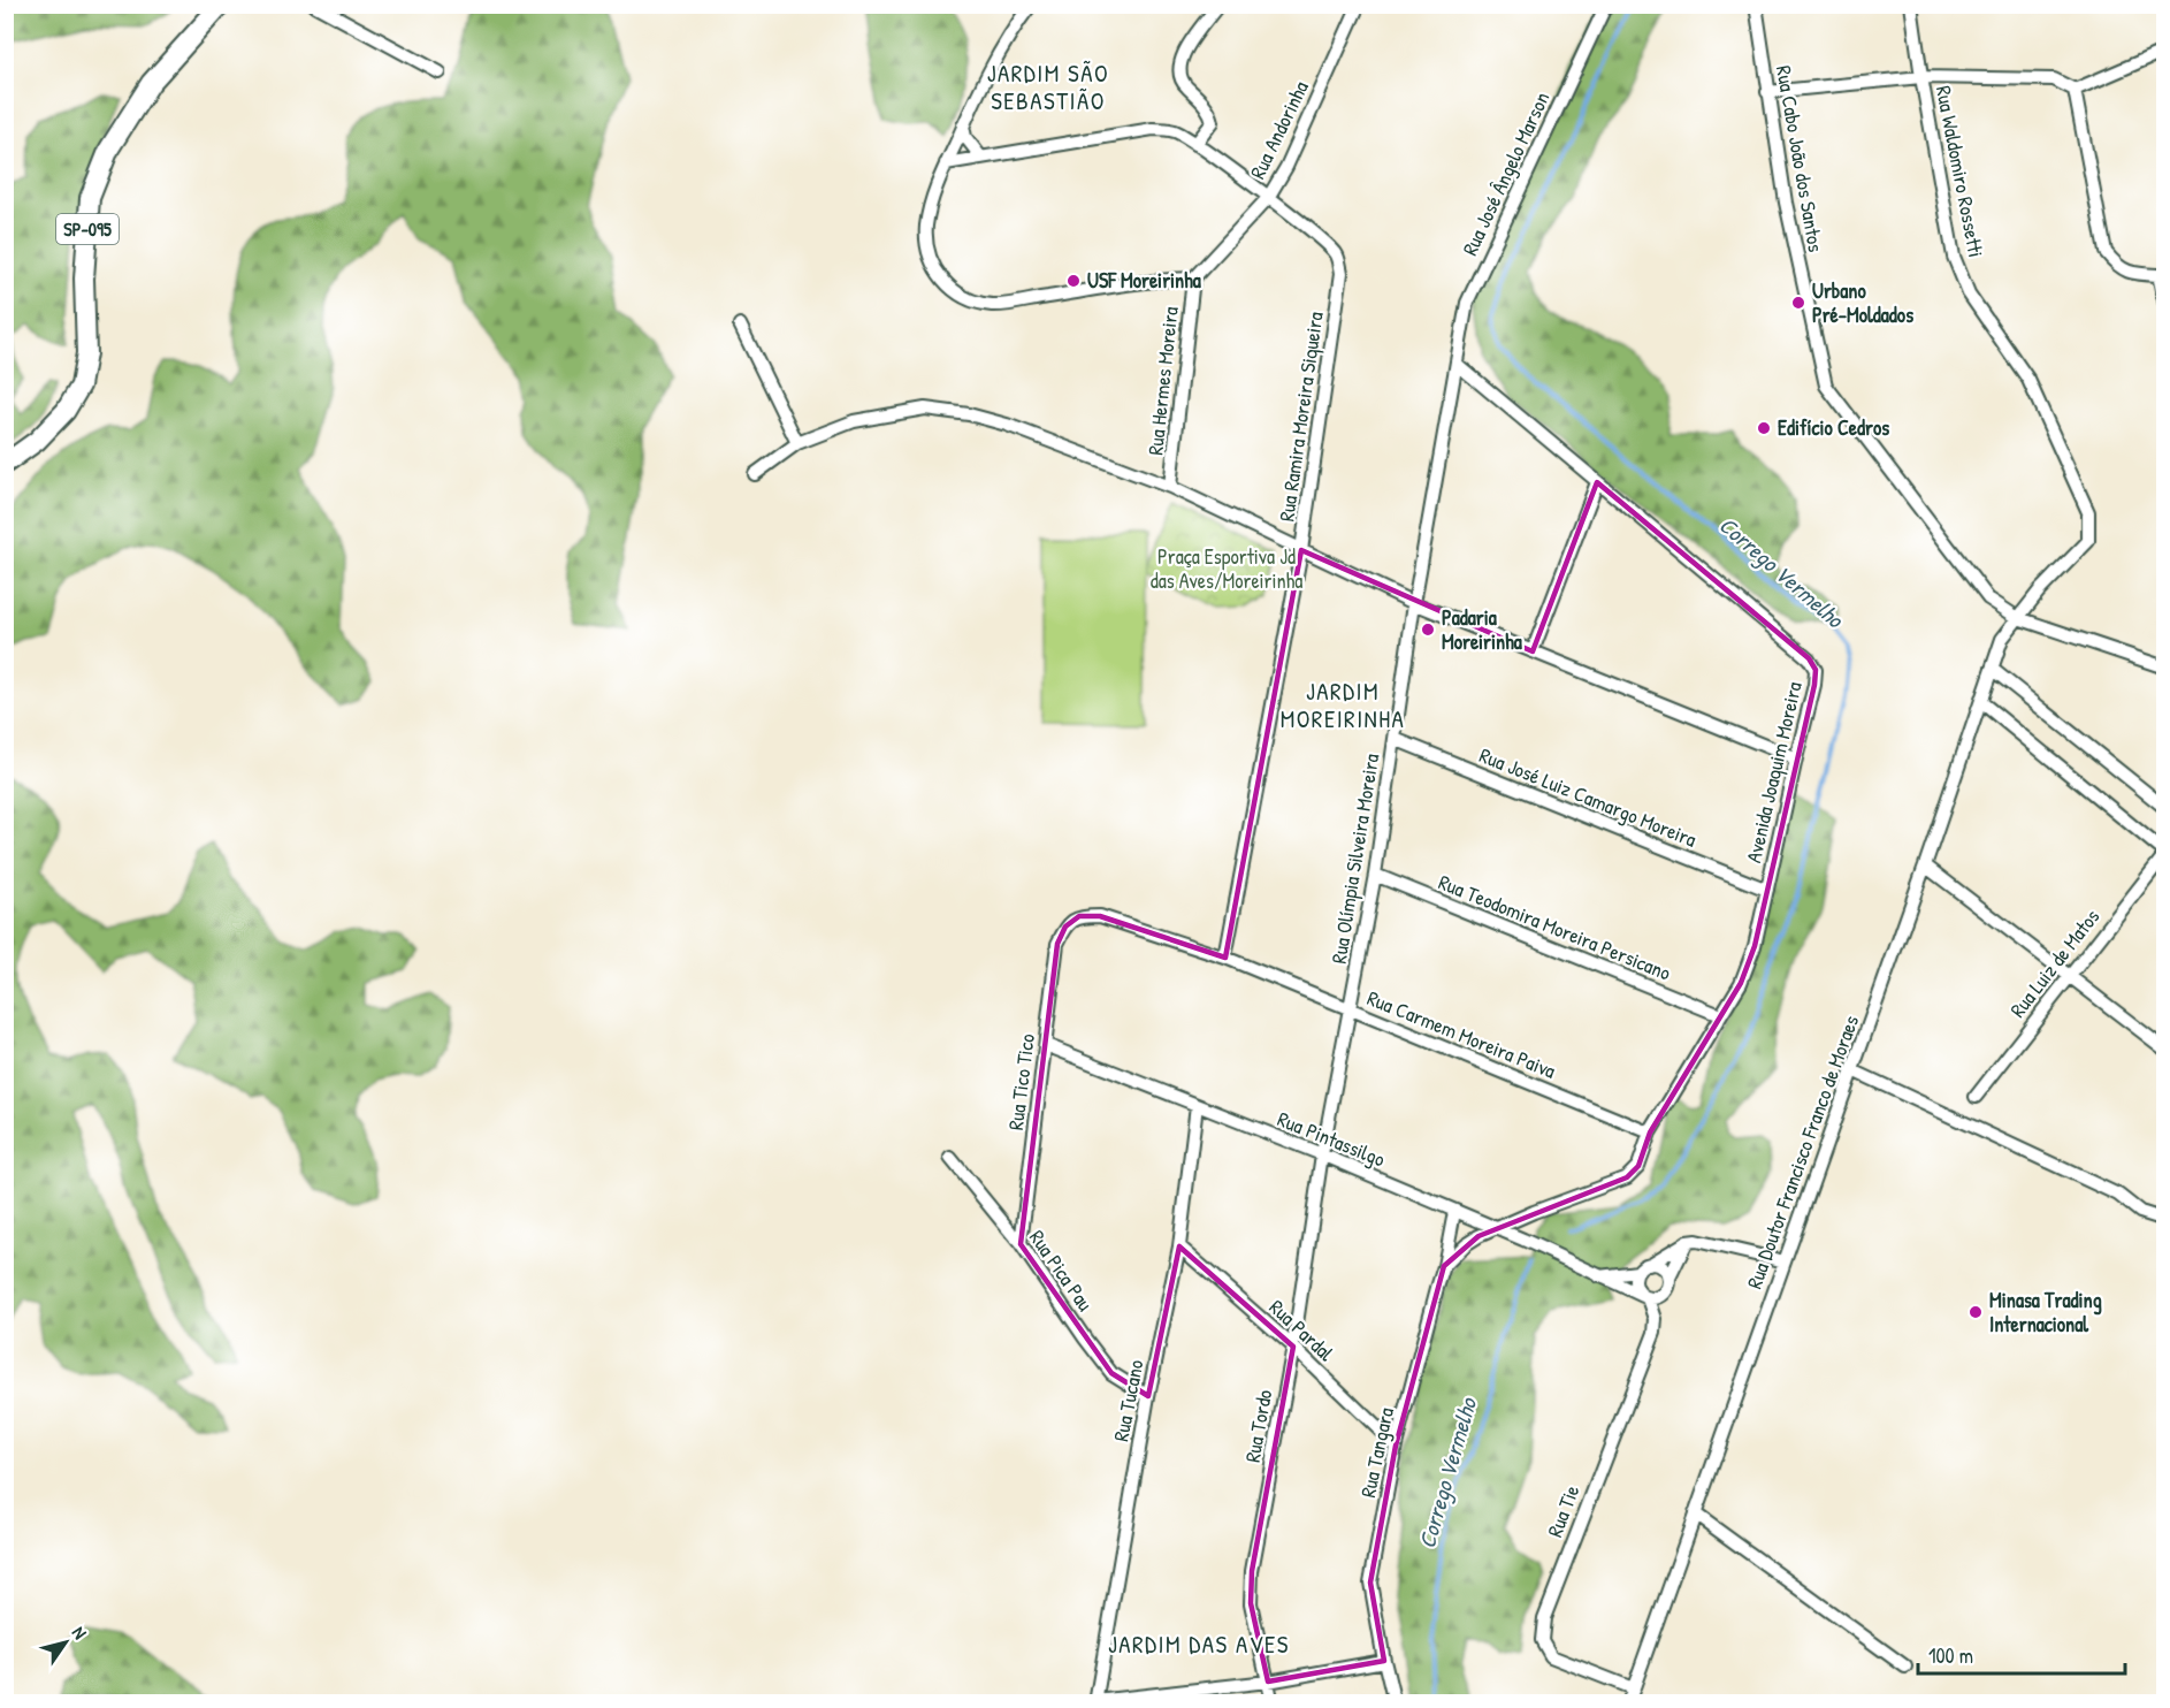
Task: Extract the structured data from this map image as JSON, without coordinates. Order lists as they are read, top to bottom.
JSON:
{
  "streets": {
    "main road": ["SP-095"],
    "street": [
      "Rua Andorinha",
      "Rua Cabo João dos Santos",
      "Rua Waldomiro Rossetti",
      "Rua José Ângelo Marson",
      "Rua Hermes Moreira",
      "Rua Ramira Moreira Siqueira",
      "Avenida Joaquim Moreira",
      "Rua José Luiz Camargo Moreira",
      "Rua Olímpia Silveira Moreira",
      "Rua Teodomira Moreira Persicano",
      "Rua Luiz de Matos",
      "Rua Carmem Moreira Paiva",
      "Rua Tico Tico",
      "Rua Pintassilgo",
      "Rua Doutor Francisco Franco de Moraes",
      "Rua Pica Pau",
      "Rua Pardal",
      "Rua Tucano",
      "Rua Tordo",
      "Rua Tangara",
      "Rua Tie"
    ]
  },
  "crossings": [
    ["Rua Andorinha", "Rua Hermes Moreira"],
    ["Rua Andorinha", "Rua Ramira Moreira Siqueira"],
    ["Rua Cabo João dos Santos", "Rua Waldomiro Rossetti"],
    ["Rua Cabo João dos Santos", "Rua Doutor Francisco Franco de Moraes"],
    ["Rua Waldomiro Rossetti", "Rua Doutor Francisco Franco de Moraes"],
    ["Rua José Ângelo Marson", "Avenida Joaquim Moreira"],
    ["Rua José Ângelo Marson", "Rua Olímpia Silveira Moreira"],
    ["Rua Ramira Moreira Siqueira", "Rua Carmem Moreira Paiva"],
    ["Avenida Joaquim Moreira", "Rua José Luiz Camargo Moreira"],
    ["Avenida Joaquim Moreira", "Rua Olímpia Silveira Moreira"],
    ["Avenida Joaquim Moreira", "Rua Teodomira Moreira Persicano"],
    ["Avenida Joaquim Moreira", "Rua Carmem Moreira Paiva"],
    ["Avenida Joaquim Moreira", "Rua Pintassilgo"],
    ["Avenida Joaquim Moreira", "Rua Tangara"],
    ["Rua José Luiz Camargo Moreira", "Rua Olímpia Silveira Moreira"],
    ["Rua Olímpia Silveira Moreira", "Rua Teodomira Moreira Persicano"],
    ["Rua Olímpia Silveira Moreira", "Rua Carmem Moreira Paiva"],
    ["Rua Olímpia Silveira Moreira", "Rua Pintassilgo"],
    ["Rua Olímpia Silveira Moreira", "Rua Tordo"],
    ["Rua Carmem Moreira Paiva", "Rua Tico Tico"],
    ["Rua Tico Tico", "Rua Pintassilgo"],
    ["Rua Tico Tico", "Rua Pica Pau"],
    ["Rua Pintassilgo", "Rua Tucano"],
    ["Rua Pintassilgo", "Rua Tordo"],
    ["Rua Pintassilgo", "Rua Tangara"],
    ["Rua Pintassilgo", "Rua Tie"],
    ["Rua Doutor Francisco Franco de Moraes", "Rua Tie"],
    ["Rua Pica Pau", "Rua Tucano"],
    ["Rua Pardal", "Rua Tucano"],
    ["Rua Pardal", "Rua Tordo"],
    ["Rua Pardal", "Rua Tangara"]
  ],
  "districts": ["JARDIM SÃO SEBASTIÃO", "JARDIM MOREIRINHA", "JARDIM DAS AVES"],
  "water": ["Corrego Vermelho"],
  "parks": ["Praça Esportiva Jd das Aves/Moreirinha"],
  "places": [
    "USF Moreirinha",
    "Urbano Pré-Moldados",
    "Edifício Cedros",
    "Padaria Moreirinha",
    "Minasa Trading Internacional"
  ],
  "scale_bar": "100 m",
  "north": "top right"
}
